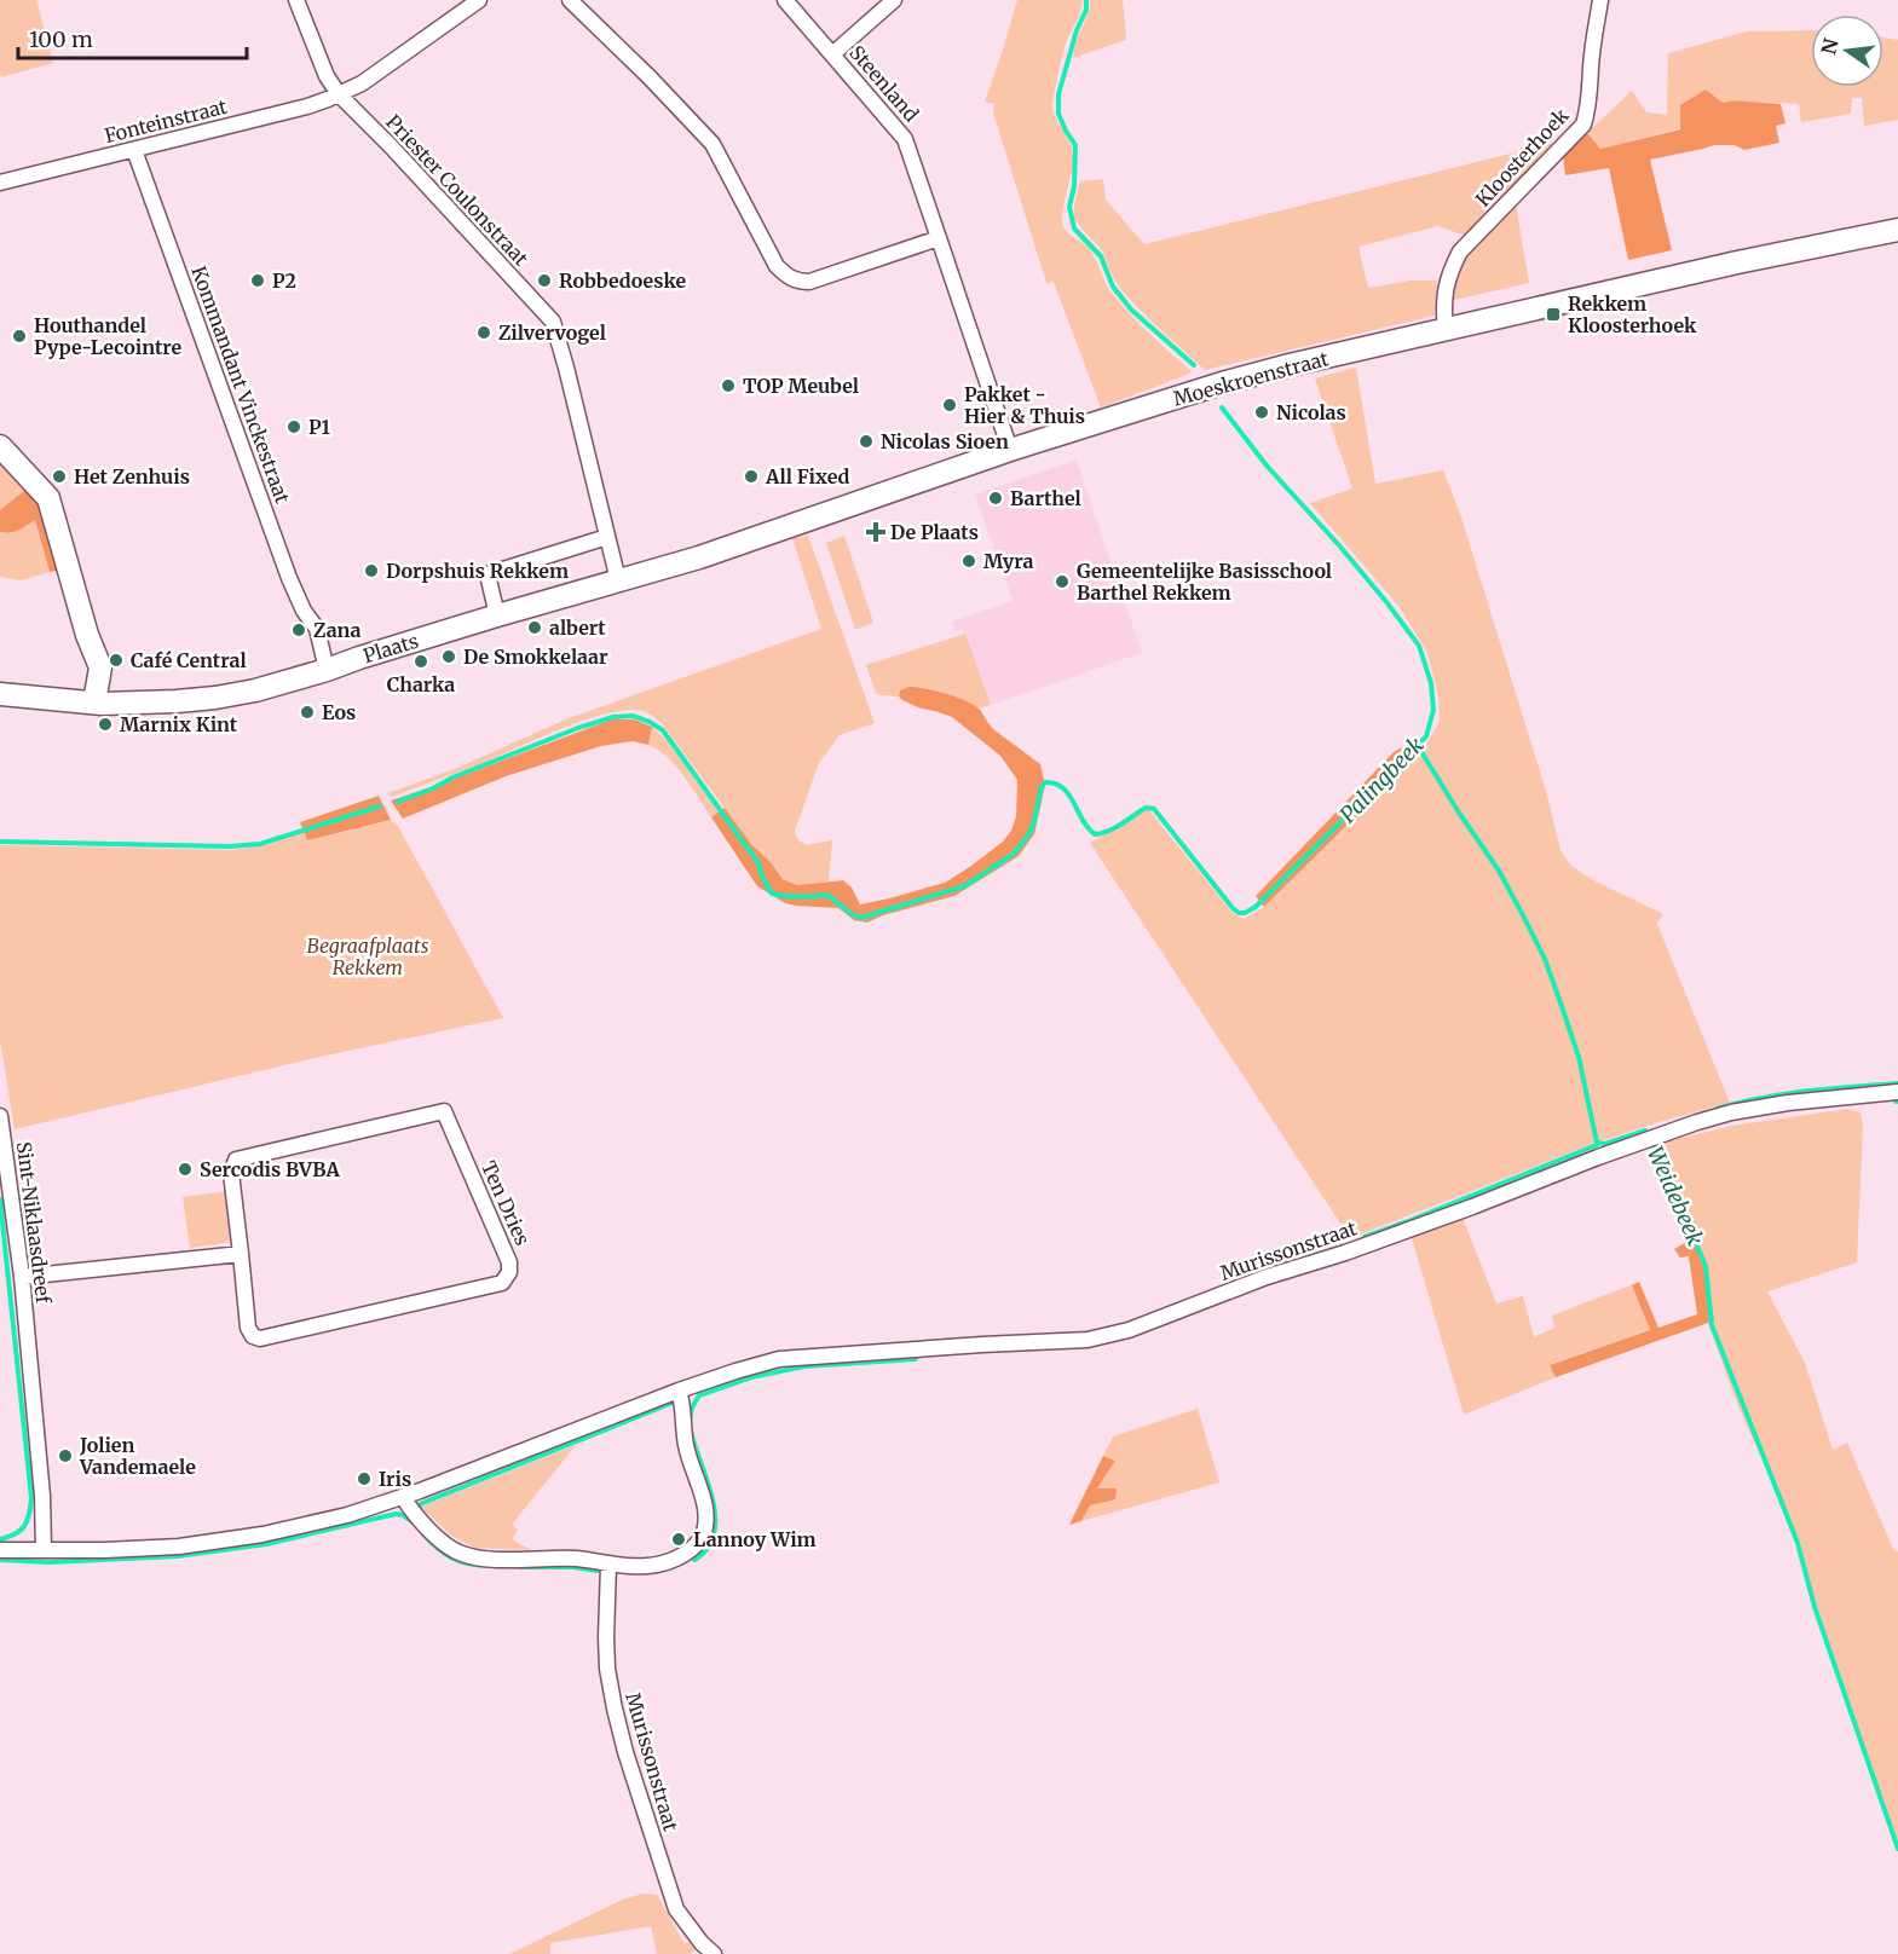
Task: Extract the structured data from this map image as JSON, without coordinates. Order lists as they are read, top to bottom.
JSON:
{
  "streets": {
    "main road": ["Moeskroenstraat", "Plaats"],
    "street": [
      "Steenland",
      "Fonteinstraat",
      "Kloosterhoek",
      "Priester Coulonstraat",
      "Kommandant Vinckestraat",
      "Ten Dries",
      "Sint-Niklaasdreef",
      "Murissonstraat"
    ]
  },
  "crossings": [
    ["Fonteinstraat", "Priester Coulonstraat"],
    ["Fonteinstraat", "Kommandant Vinckestraat"],
    ["Kloosterhoek", "Moeskroenstraat"],
    ["Priester Coulonstraat", "Moeskroenstraat"],
    ["Priester Coulonstraat", "Plaats"],
    ["Moeskroenstraat", "Plaats"],
    ["Kommandant Vinckestraat", "Plaats"],
    ["Sint-Niklaasdreef", "Murissonstraat"]
  ],
  "water": ["Palingbeek", "Weidebeek"],
  "parks": ["Begraafplaats Rekkem"],
  "places": {
    "other": [
      "P2",
      "Robbedoeske",
      "Zilvervogel",
      "Houthandel Pype-Lecointre",
      "TOP Meubel",
      "Pakket - Hier & Thuis",
      "Nicolas",
      "P1",
      "Nicolas Sioen",
      "Het Zenhuis",
      "All Fixed",
      "Barthel",
      "Myra",
      "Dorpshuis Rekkem",
      "Gemeentelijke Basisschool Barthel Rekkem",
      "albert",
      "Zana",
      "De Smokkelaar",
      "Café Central",
      "Charka",
      "Eos",
      "Marnix Kint",
      "Sercodis BVBA",
      "Jolien Vandemaele",
      "Iris",
      "Lannoy Wim"
    ],
    "transit": ["Rekkem Kloosterhoek"],
    "health": ["De Plaats"]
  },
  "scale_bar": "100 m",
  "north": "left"
}
